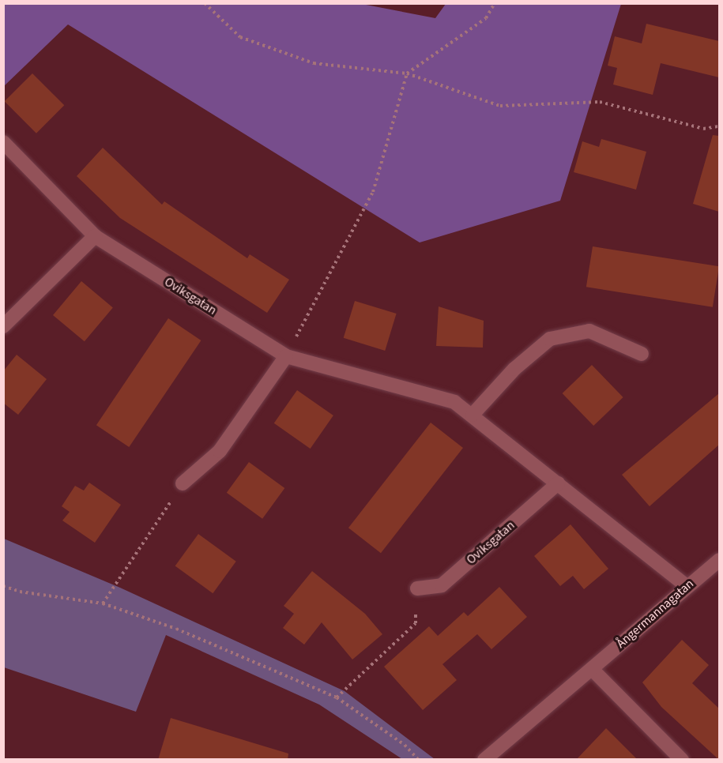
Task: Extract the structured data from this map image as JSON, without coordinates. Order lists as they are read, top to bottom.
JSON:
{
  "streets": {
    "street": ["Oviksgatan", "Ångermannagatan"]
  },
  "crossings": [
    ["Oviksgatan", "Ångermannagatan"]
  ]
}
